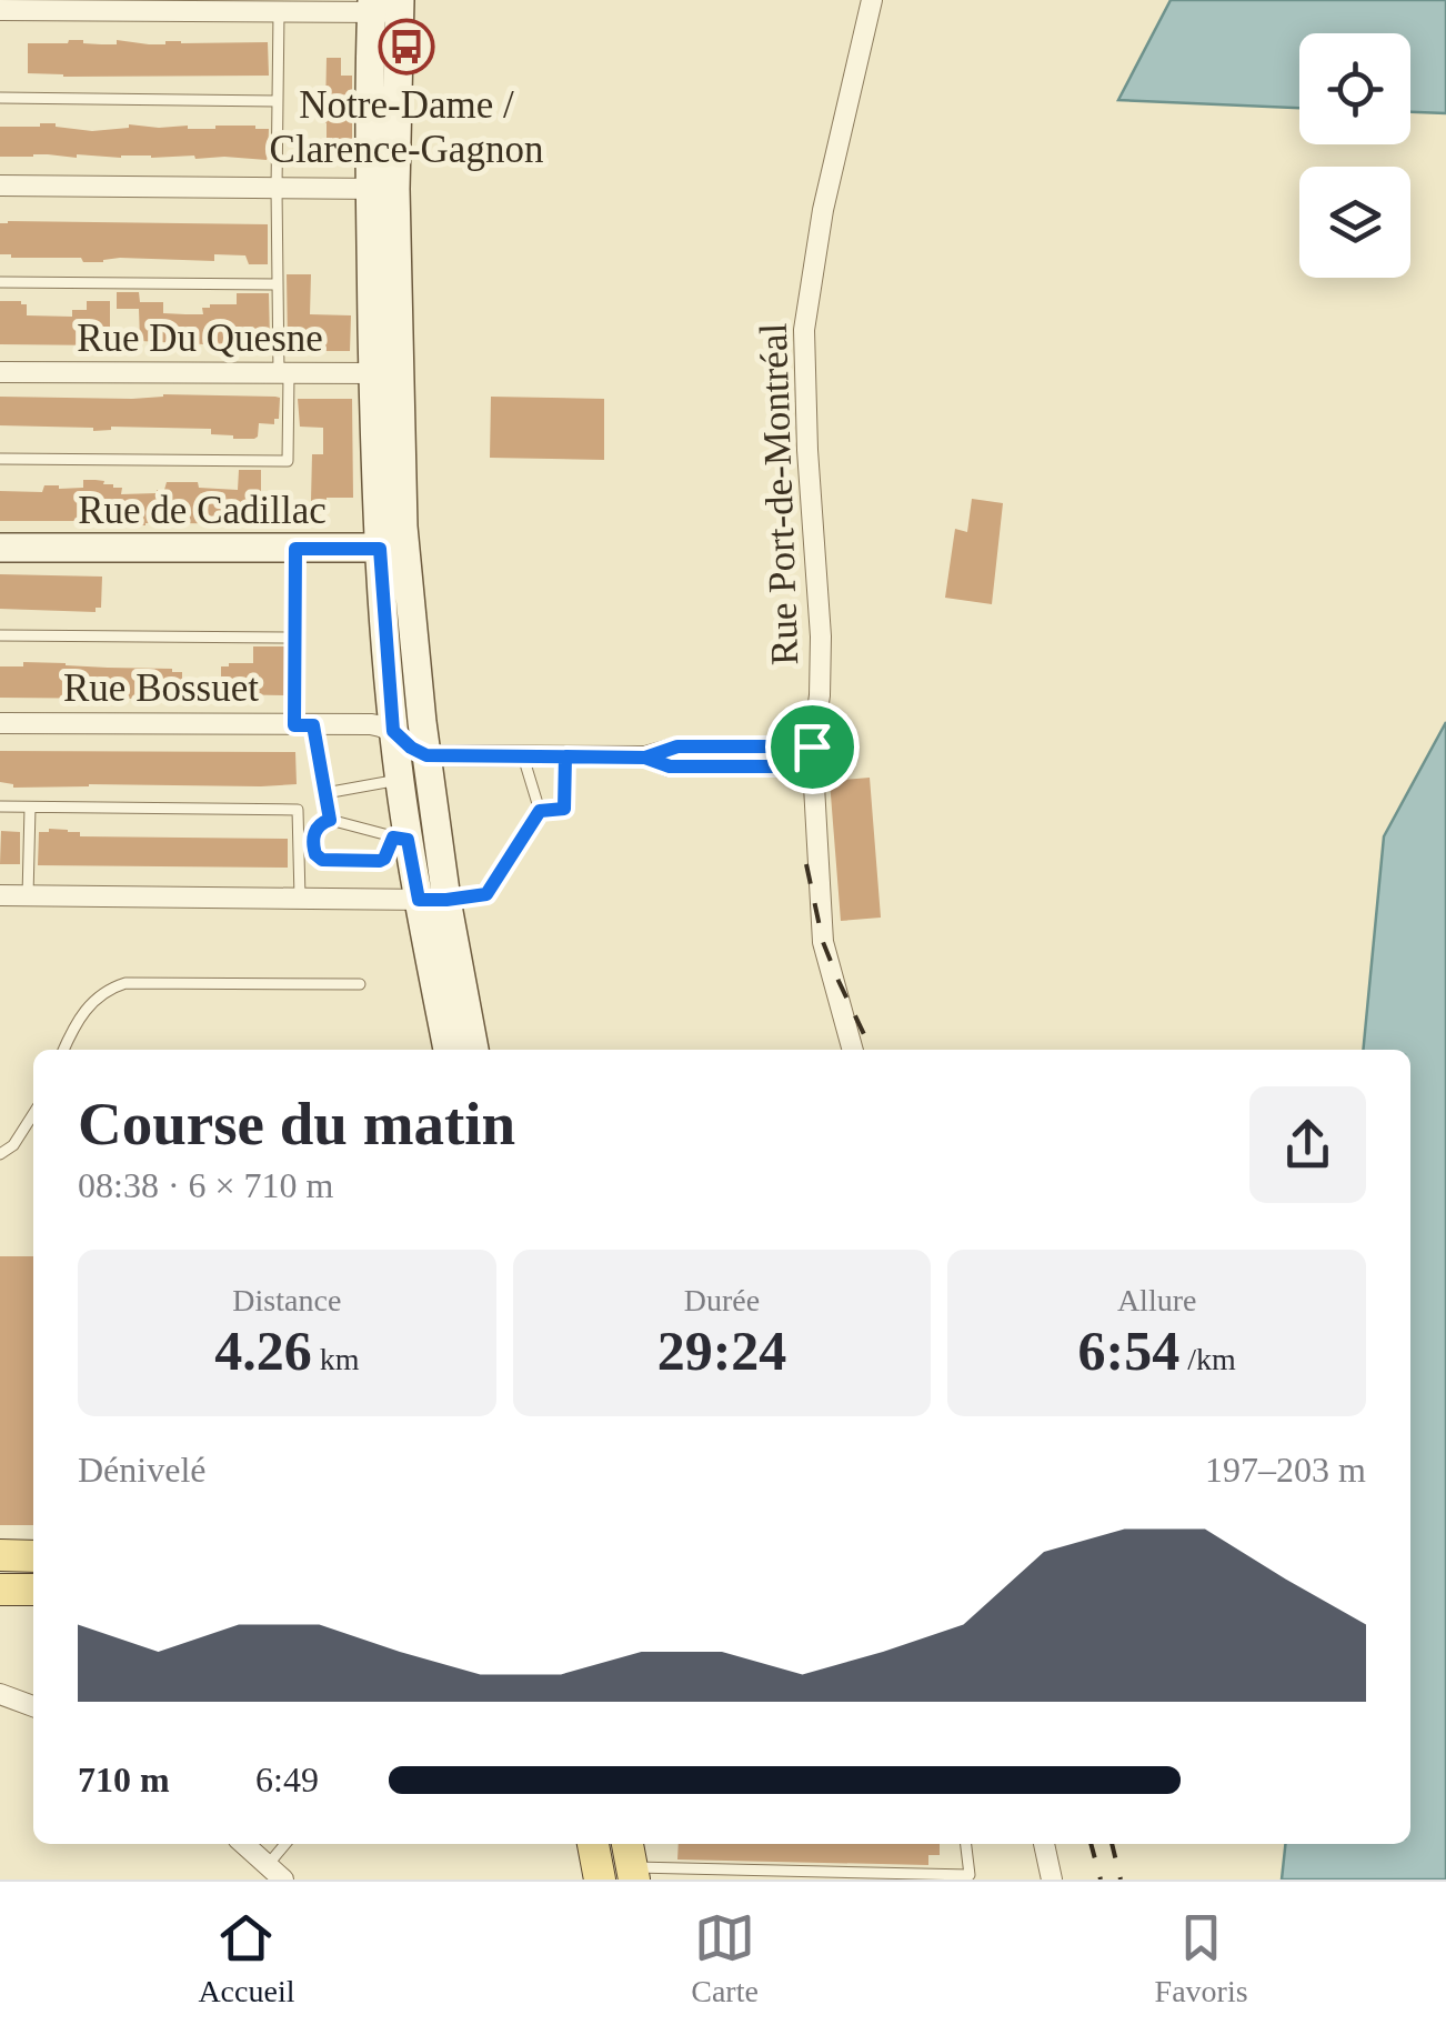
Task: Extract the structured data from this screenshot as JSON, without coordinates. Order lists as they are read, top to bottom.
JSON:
{
  "streets": {
    "main road": ["Rue de Cadillac"],
    "street": ["Rue Du Quesne", "Rue Port-de-Montréal", "Rue Bossuet"]
  },
  "places": {
    "bus stop": ["Notre-Dame / Clarence-Gagnon"]
  },
  "page": {
    "heading": ["Course du matin", "08:38 · 6 × 710 m"],
    "stats": [
      ["Distance", "4.26 km"],
      ["Durée", "29:24"],
      ["Allure", "6:54 /km"]
    ],
    "chart": ["Dénivelé", "197–203 m"],
    "list": [
      {
        "name": "710 m",
        "note": "6:49"
      }
    ],
    "tabs": ["Accueil", "Carte", "Favoris"]
  }
}
